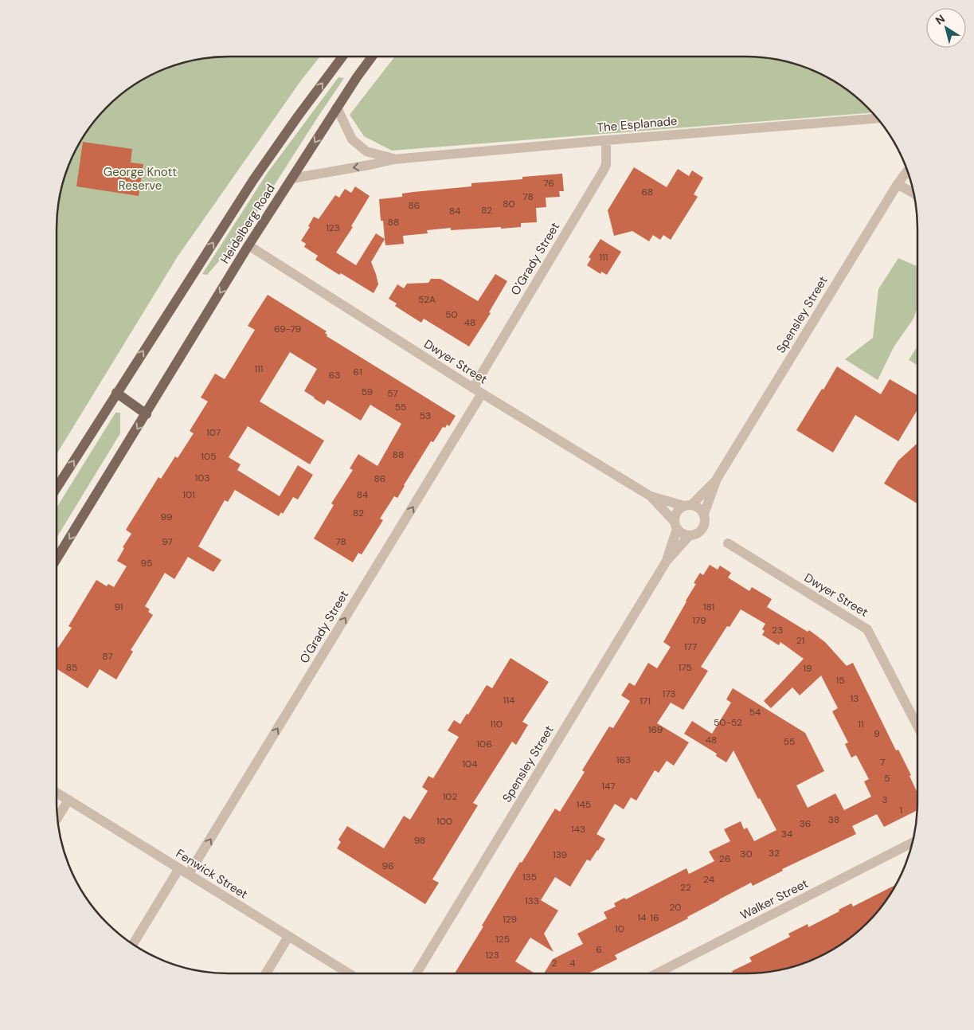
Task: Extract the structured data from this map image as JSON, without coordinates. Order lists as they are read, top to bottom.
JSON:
{
  "streets": {
    "main road": ["Heidelberg Road"],
    "street": [
      "The Esplanade",
      "O'Grady Street",
      "Spensley Street",
      "Dwyer Street",
      "Fenwick Street",
      "Walker Street"
    ]
  },
  "crossings": [
    ["The Esplanade", "Heidelberg Road"],
    ["The Esplanade", "O'Grady Street"],
    ["Heidelberg Road", "Dwyer Street"],
    ["O'Grady Street", "Dwyer Street"],
    ["O'Grady Street", "Fenwick Street"],
    ["Spensley Street", "Dwyer Street"]
  ],
  "one_way": ["O'Grady Street"],
  "parks": ["George Knott Reserve"],
  "house_numbers": [
    "76",
    "68",
    "78",
    "80",
    "86",
    "82",
    "84",
    "88",
    "123",
    "111",
    "52A",
    "50",
    "48",
    "69-79",
    "111",
    "61",
    "63",
    "59",
    "57",
    "55",
    "53",
    "107",
    "88",
    "105",
    "103",
    "86",
    "101",
    "84",
    "82",
    "99",
    "97",
    "78",
    "95",
    "91",
    "181",
    "179",
    "23",
    "21",
    "177",
    "87",
    "85",
    "175",
    "19",
    "15",
    "173",
    "13",
    "114",
    "171",
    "54",
    "50-52",
    "110",
    "11",
    "169",
    "9",
    "48",
    "55",
    "106",
    "163",
    "7",
    "104",
    "5",
    "147",
    "102",
    "3",
    "145",
    "1",
    "38",
    "100",
    "36",
    "143",
    "34",
    "98",
    "32",
    "30",
    "139",
    "26",
    "96",
    "135",
    "24",
    "22",
    "133",
    "20",
    "14",
    "16",
    "129",
    "10",
    "125",
    "6",
    "123",
    "2",
    "4"
  ],
  "north": "top left"
}
